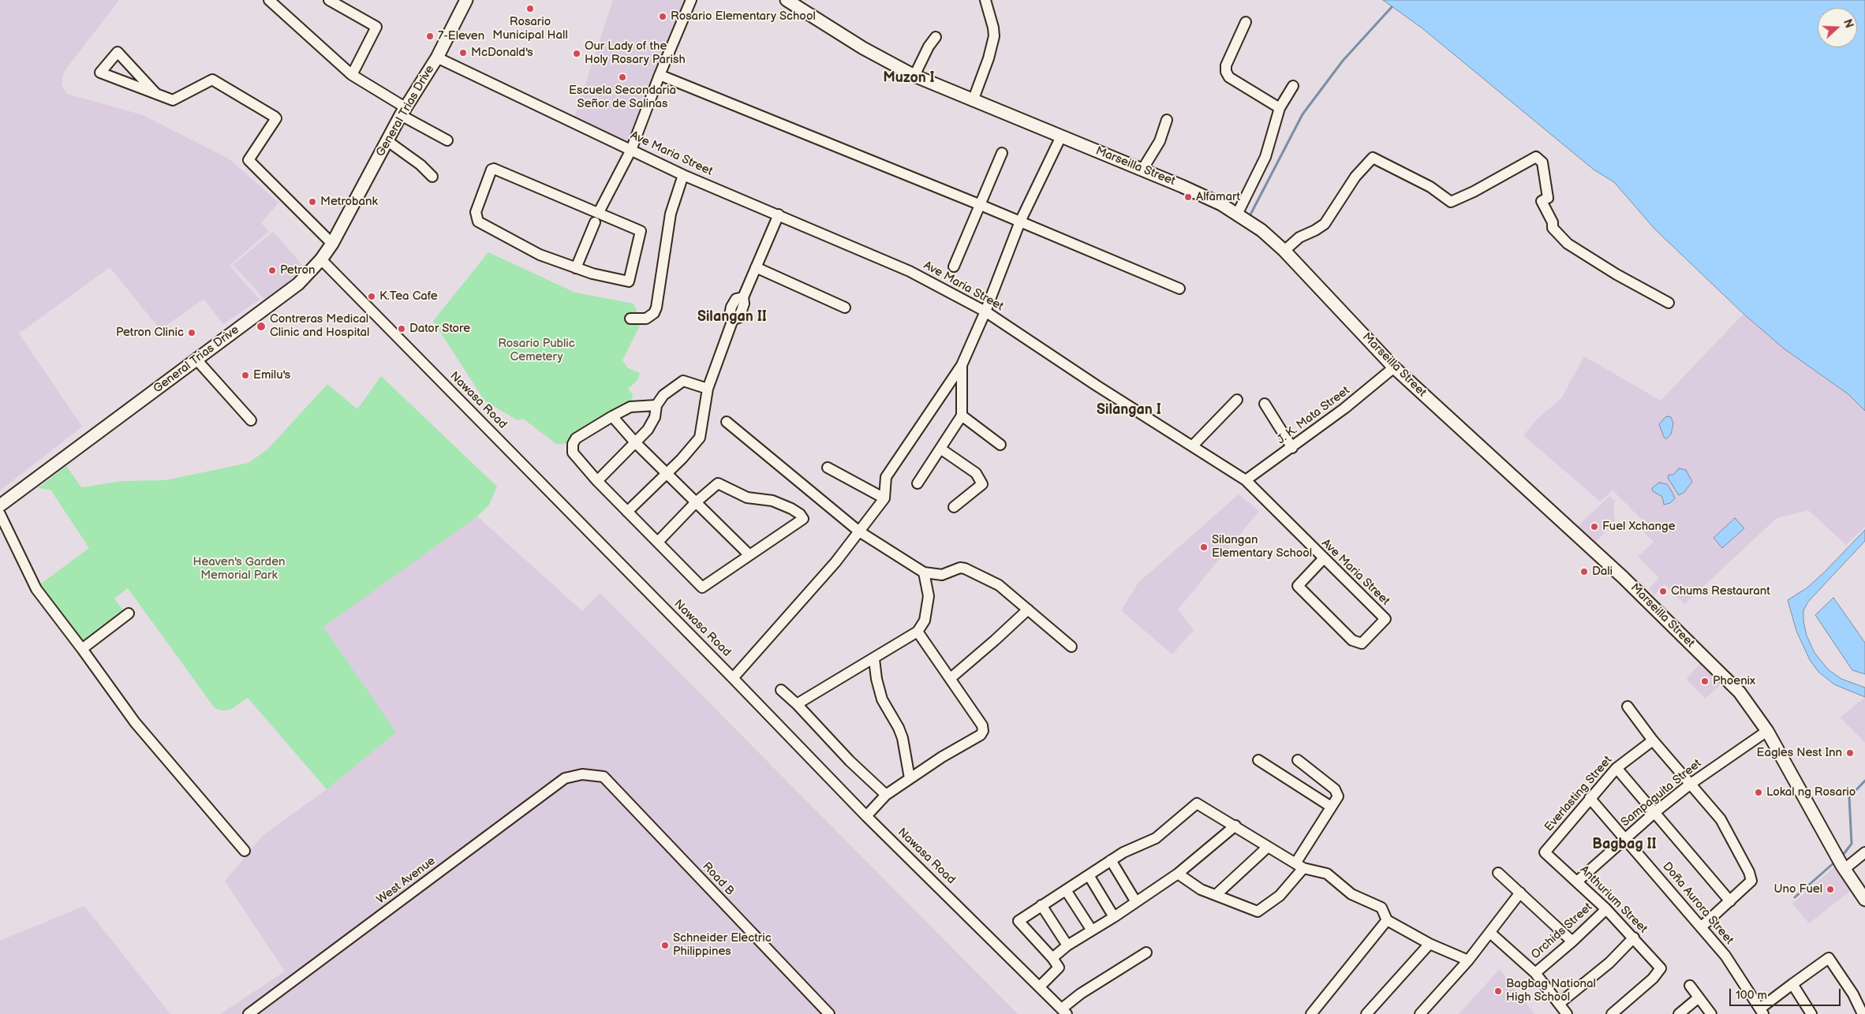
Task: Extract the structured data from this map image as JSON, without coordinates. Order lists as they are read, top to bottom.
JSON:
{
  "streets": {
    "main road": ["General Trias Drive", "Marseilla Street"],
    "street": [
      "Ave Maria Street",
      "Nawasa Road",
      "J. K. Mata Street",
      "Sampaguita Street",
      "Everlasting Street",
      "Road B",
      "West Avenue",
      "Anthurium Street",
      "Doña Aurora Street",
      "Orchids Street"
    ]
  },
  "crossings": [
    ["General Trias Drive", "Ave Maria Street"],
    ["General Trias Drive", "Nawasa Road"],
    ["Ave Maria Street", "J. K. Mata Street"],
    ["Marseilla Street", "J. K. Mata Street"],
    ["Marseilla Street", "Sampaguita Street"],
    ["Sampaguita Street", "Anthurium Street"],
    ["Sampaguita Street", "Doña Aurora Street"],
    ["Everlasting Street", "Anthurium Street"],
    ["Everlasting Street", "Doña Aurora Street"],
    ["Road B", "West Avenue"],
    ["Anthurium Street", "Orchids Street"]
  ],
  "districts": [
    "Muzon I",
    "Silangan II",
    "Silangan I",
    "Bagbag II"
  ],
  "parks": ["Rosario Public Cemetery", "Heaven's Garden Memorial Park"],
  "places": [
    "Rosario Municipal Hall",
    "Rosario Elementary School",
    "7-Eleven",
    "McDonald's",
    "Our Lady of the Holy Rosary Parish",
    "Escuela Secondaria Señor de Salinas",
    "Alfamart",
    "Metrobank",
    "Petron",
    "K.Tea Cafe",
    "Contreras Medical Clinic and Hospital",
    "Dator Store",
    "Petron Clinic",
    "Emilu's",
    "Fuel Xchange",
    "Silangan Elementary School",
    "Dali",
    "Chums Restaurant",
    "Phoenix",
    "Eagles Nest Inn",
    "Lokal ng Rosario",
    "Uno Fuel",
    "Schneider Electric Philippines",
    "Bagbag National High School"
  ],
  "scale_bar": "100 m",
  "north": "right"
}
